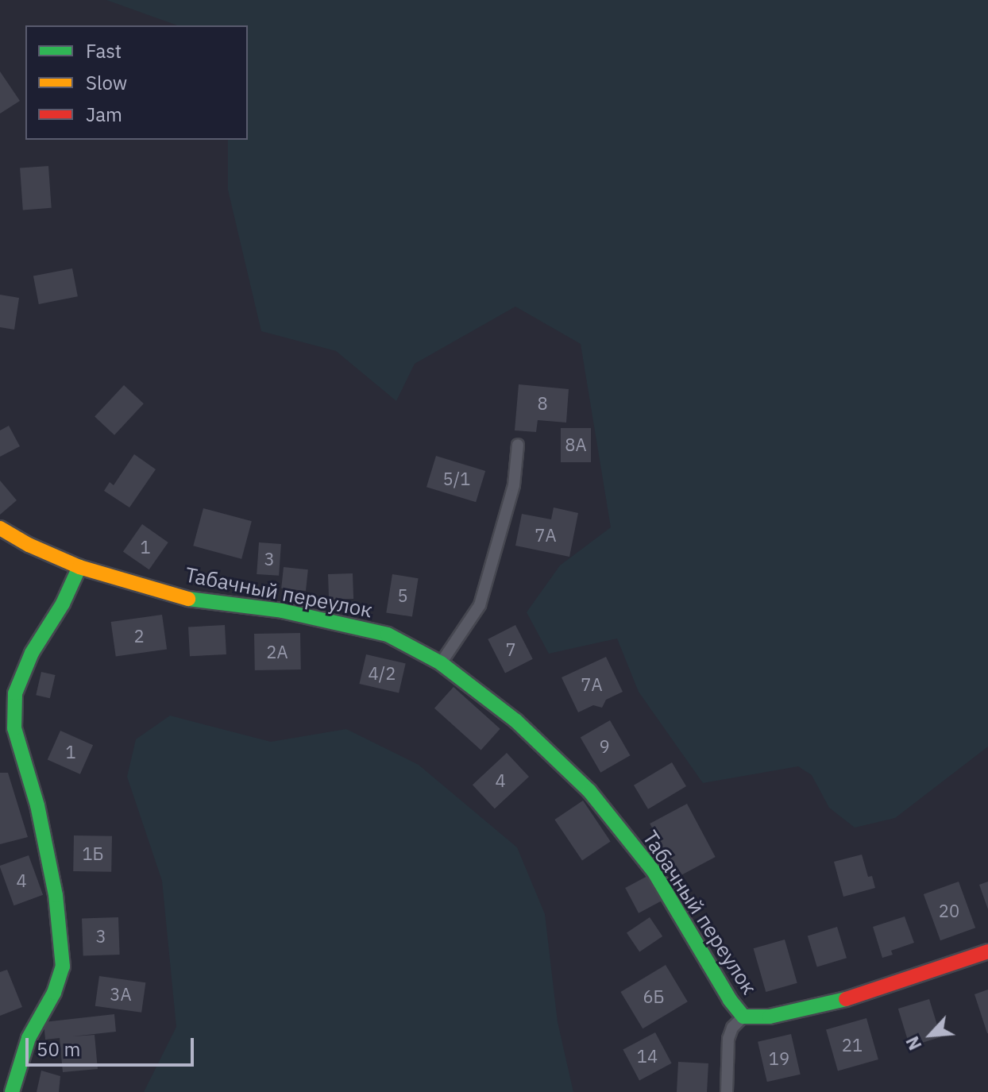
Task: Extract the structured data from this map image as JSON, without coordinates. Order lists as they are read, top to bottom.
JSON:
{
  "streets": {
    "street": ["Табачный переулок"]
  },
  "house_numbers": [
    "8",
    "8А",
    "5/1",
    "7А",
    "1",
    "3",
    "5",
    "2",
    "7",
    "2А",
    "4/2",
    "7А",
    "9",
    "1",
    "4",
    "1Б",
    "4",
    "20",
    "3",
    "3А",
    "6Б",
    "21",
    "14",
    "19"
  ],
  "legend": ["Fast", "Slow", "Jam"],
  "scale_bar": "50 m",
  "north": "bottom left"
}
